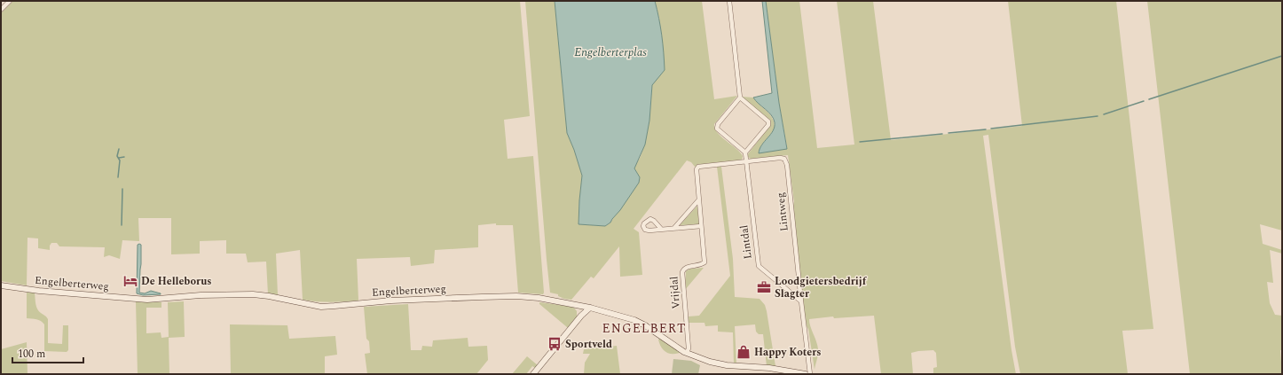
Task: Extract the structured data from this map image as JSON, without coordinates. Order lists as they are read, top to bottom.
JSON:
{
  "streets": {
    "street": [
      "Lintweg",
      "Lintdal",
      "Engelberterweg",
      "Vrijdal"
    ]
  },
  "crossings": [
    ["Lintweg", "Lintdal"],
    ["Lintweg", "Vrijdal"],
    ["Lintdal", "Vrijdal"],
    ["Engelberterweg", "Vrijdal"]
  ],
  "districts": ["ENGELBERT"],
  "water": ["Engelberterplas"],
  "places": {
    "hotel": ["De Helleborus"],
    "office": ["Loodgietersbedrijf Slagter"],
    "bus stop": ["Sportveld"],
    "shop": ["Happy Koters"]
  },
  "scale_bar": "100 m"
}
